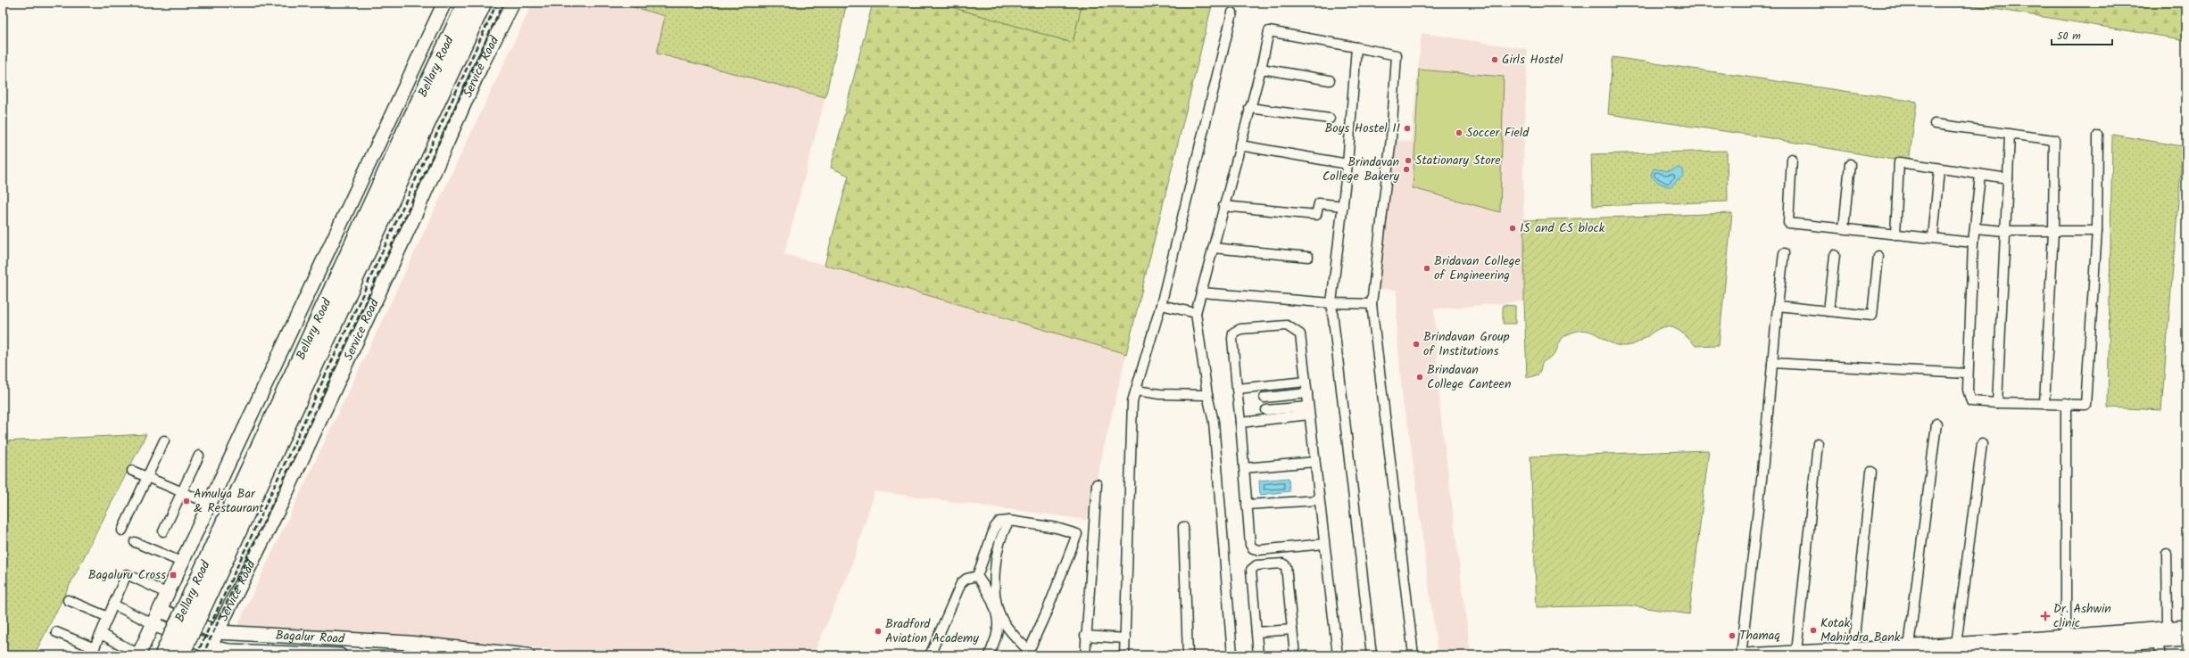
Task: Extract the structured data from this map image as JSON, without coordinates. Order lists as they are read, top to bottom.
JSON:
{
  "streets": {
    "highway": ["Bellary Road"],
    "main road": ["Service Road", "Bagalur Road"]
  },
  "crossings": [
    ["Service Road", "Bagalur Road"]
  ],
  "places": {
    "other": [
      "Girls Hostel",
      "Boys Hostel II",
      "Soccer Field",
      "Stationary Store",
      "Brindavan College Bakery",
      "IS and CS block",
      "Bridavan College of Engineering",
      "Brindavan Group of Institutions",
      "Brindavan College Canteen",
      "Amulya Bar & Restaurant",
      "Kotak Mahindra Bank",
      "Bradford Aviation Academy",
      "Thamaq"
    ],
    "transit": ["Bagaluru Cross"],
    "health": ["Dr. Ashwin clinic"]
  },
  "scale_bar": "50 m"
}
